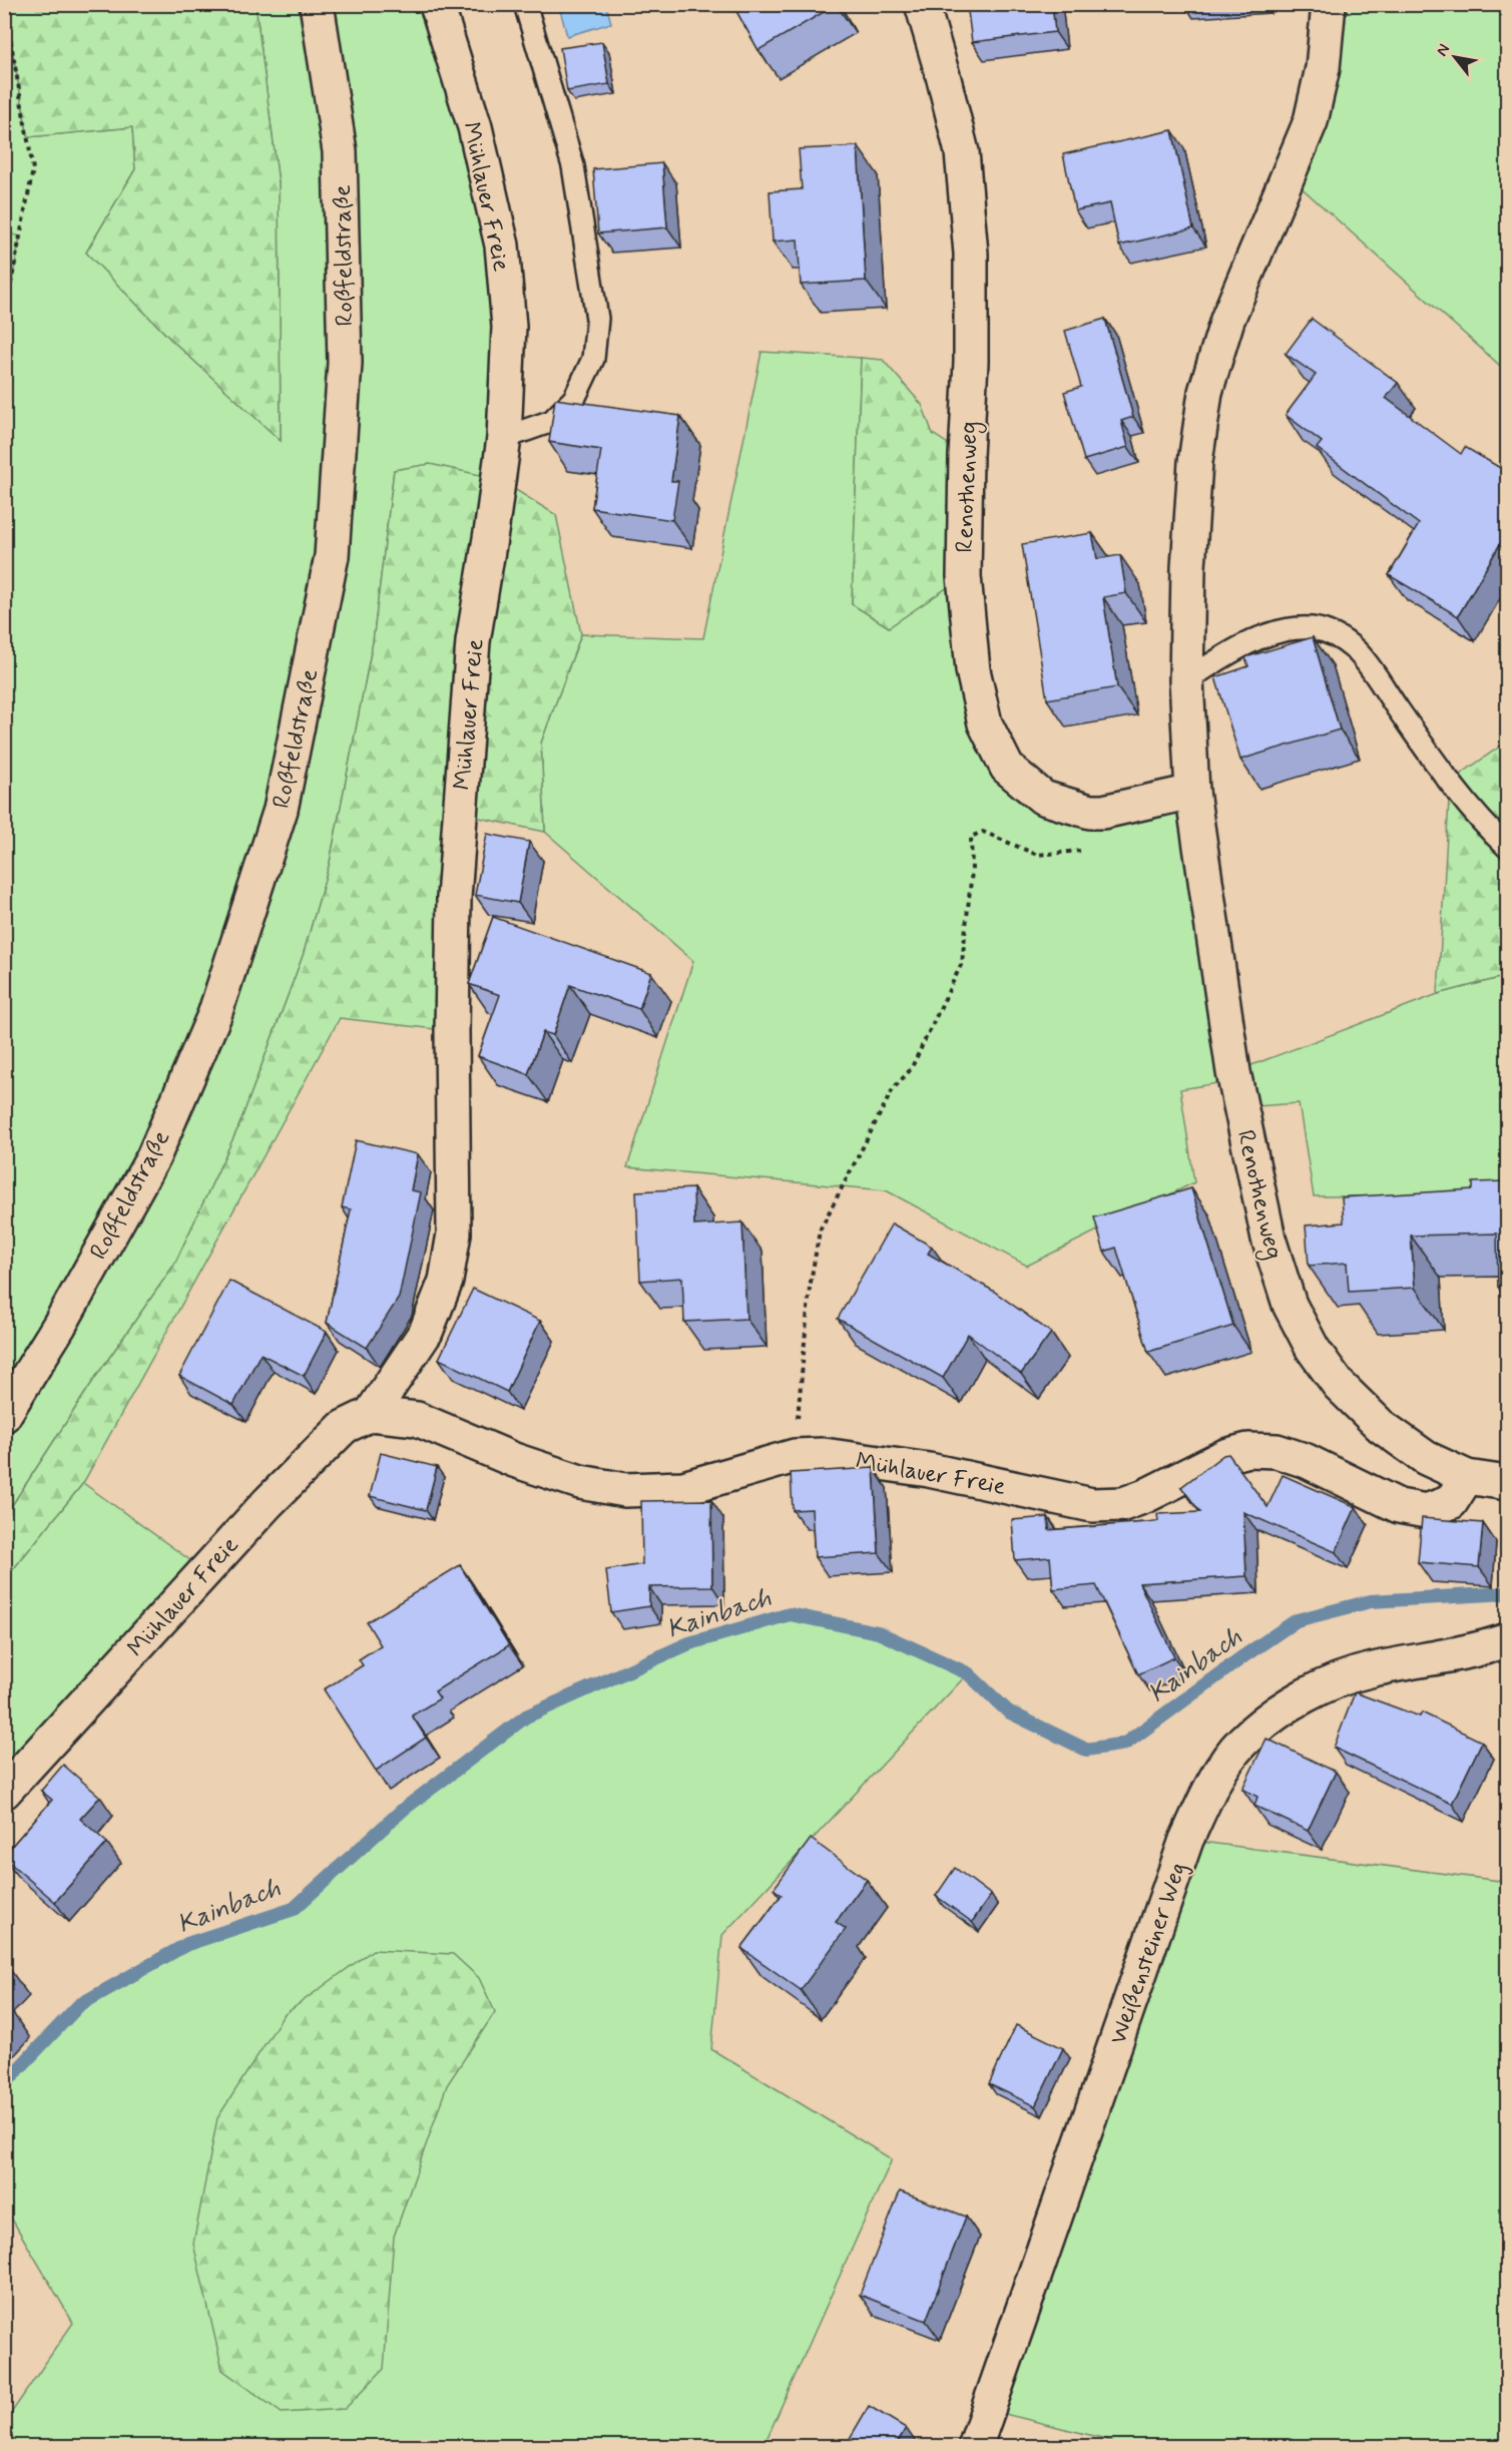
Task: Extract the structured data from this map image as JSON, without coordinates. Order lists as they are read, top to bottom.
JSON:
{
  "streets": {
    "street": [
      "Mühlauer Freie",
      "Roßfeldstraße",
      "Renothenweg",
      "Weißensteiner Weg"
    ]
  },
  "crossings": [
    ["Mühlauer Freie", "Renothenweg"]
  ],
  "water": ["Kainbach"],
  "north": "top left"
}
